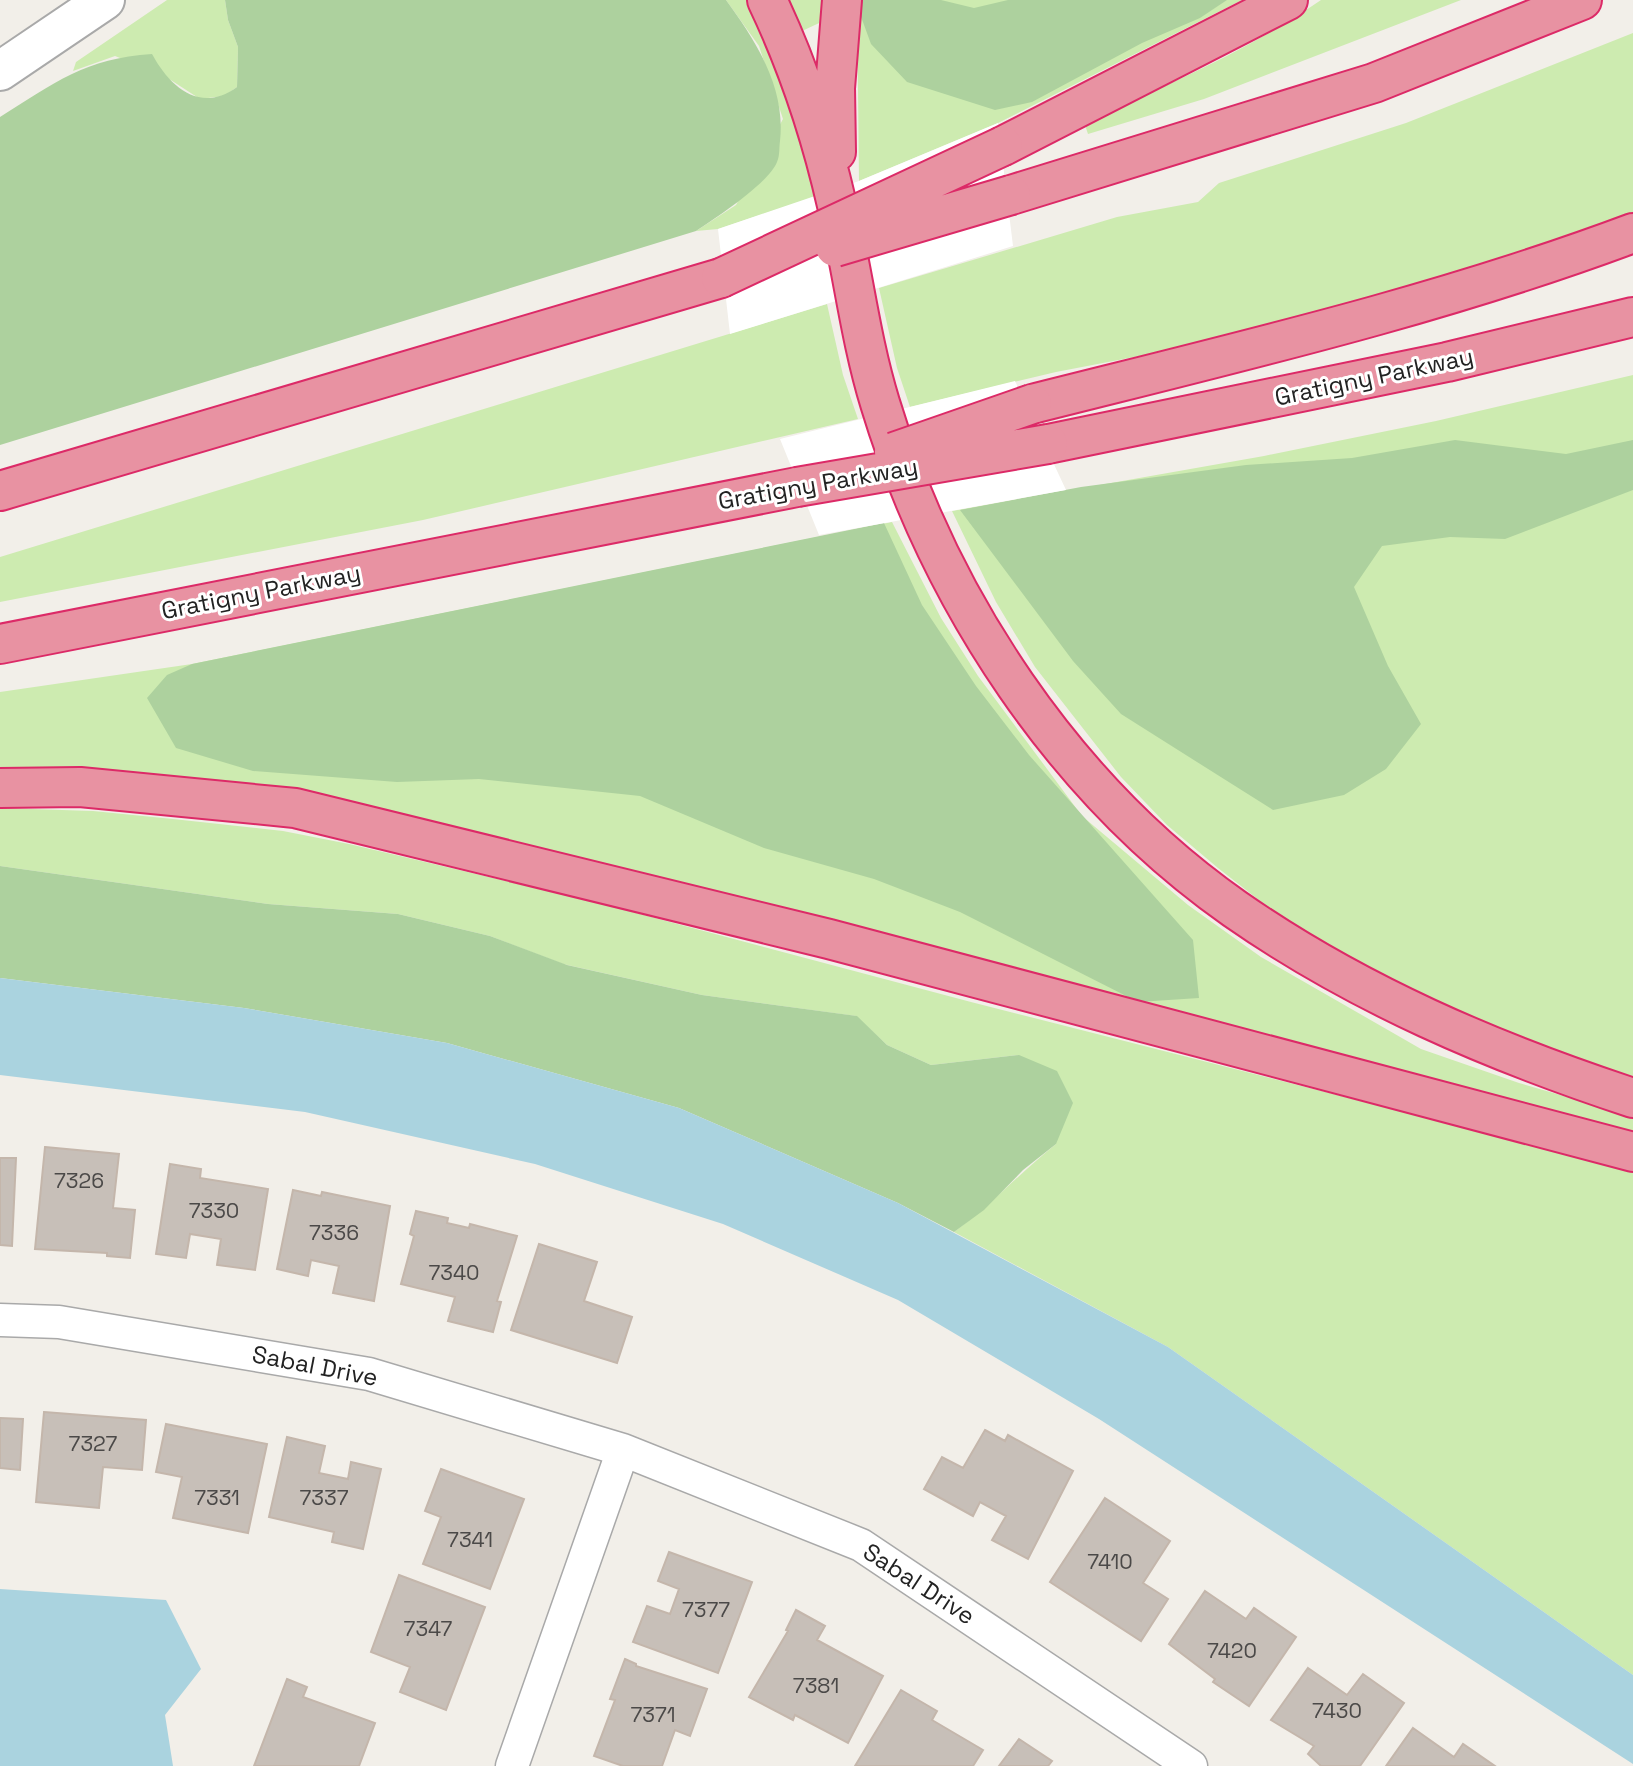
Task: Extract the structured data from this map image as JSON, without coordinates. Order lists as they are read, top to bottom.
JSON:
{
  "streets": {
    "highway": ["Gratigny Parkway"],
    "street": ["Sabal Drive"]
  },
  "house_numbers": [
    "7326",
    "7330",
    "7336",
    "7340",
    "7327",
    "7331",
    "7337",
    "7341",
    "7410",
    "7377",
    "7347",
    "7420",
    "7381",
    "7430",
    "7371"
  ]
}
